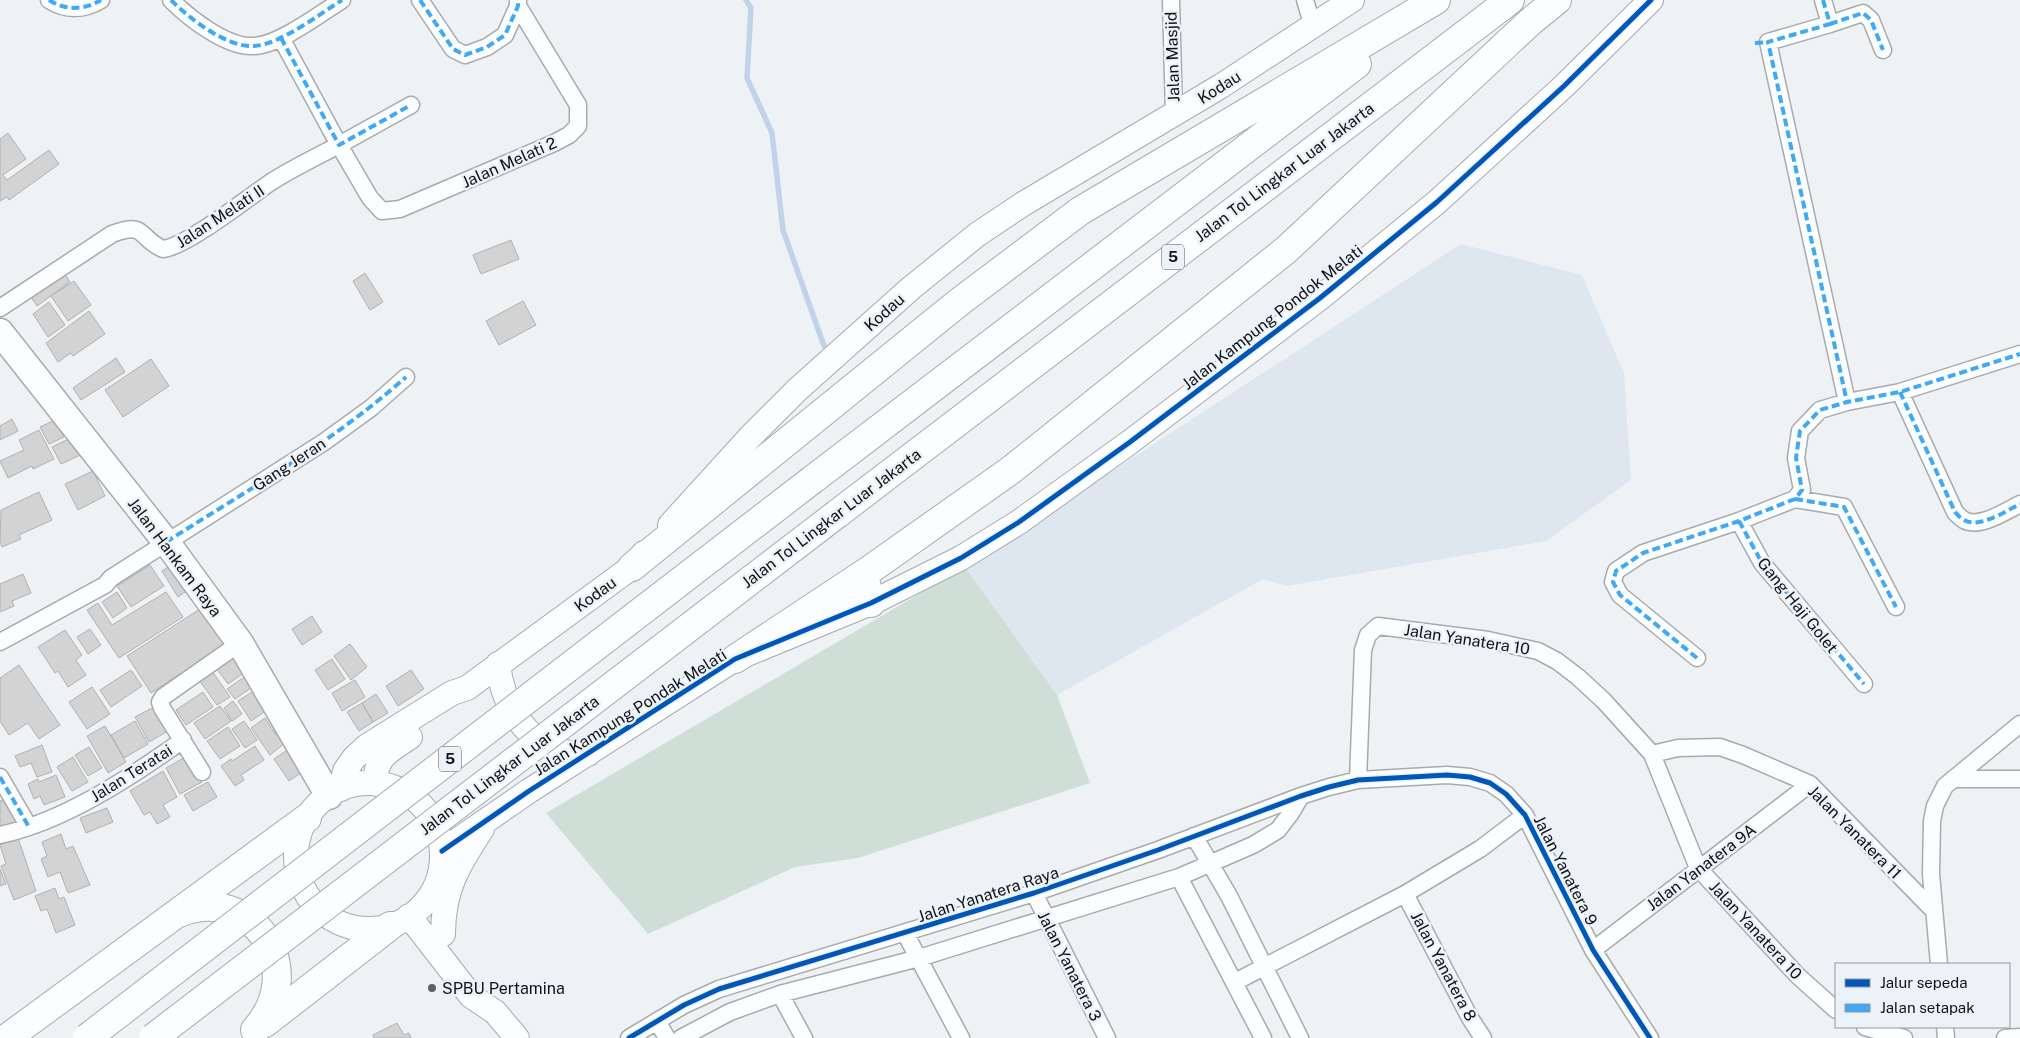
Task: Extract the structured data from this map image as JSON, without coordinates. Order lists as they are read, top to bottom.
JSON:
{
  "streets": {
    "highway": ["Jalan Tol Lingkar Luar Jakarta", "5"],
    "main road": [
      "Kodau",
      "Jalan Kampung Pondok Melati",
      "Jalan Hankam Raya",
      "Jalan Kampung Pondak Melati"
    ],
    "street": [
      "Jalan Masjid",
      "Jalan Melati 2",
      "Jalan Melati II",
      "Gang Jeran",
      "Gang Haji Golet",
      "Jalan Yanatera 10",
      "Jalan Teratai",
      "Jalan Yanatera 11",
      "Jalan Yanatera 9A",
      "Jalan Yanatera 9",
      "Jalan Yanatera Raya",
      "Jalan Yanatera 3",
      "Jalan Yanatera 8"
    ]
  },
  "crossings": [
    ["Jalan Masjid", "Kodau"],
    ["Kodau", "Jalan Hankam Raya"],
    ["Kodau", "Jalan Kampung Pondak Melati"],
    ["Jalan Melati 2", "Jalan Melati II"],
    ["Jalan Kampung Pondok Melati", "Jalan Kampung Pondak Melati"],
    ["Gang Jeran", "Jalan Hankam Raya"],
    ["Jalan Hankam Raya", "Jalan Kampung Pondak Melati"],
    ["Jalan Hankam Raya", "Jalan Teratai"],
    ["Jalan Yanatera 10", "Jalan Yanatera 11"],
    ["Jalan Yanatera 10", "Jalan Yanatera 9A"],
    ["Jalan Yanatera 10", "Jalan Yanatera 9"],
    ["Jalan Yanatera 10", "Jalan Yanatera Raya"],
    ["Jalan Yanatera 11", "Jalan Yanatera 9A"],
    ["Jalan Yanatera 9A", "Jalan Yanatera 9"],
    ["Jalan Yanatera 9", "Jalan Yanatera Raya"],
    ["Jalan Yanatera Raya", "Jalan Yanatera 3"]
  ],
  "places": ["SPBU Pertamina"],
  "legend": ["Jalur sepeda", "Jalan setapak"]
}
